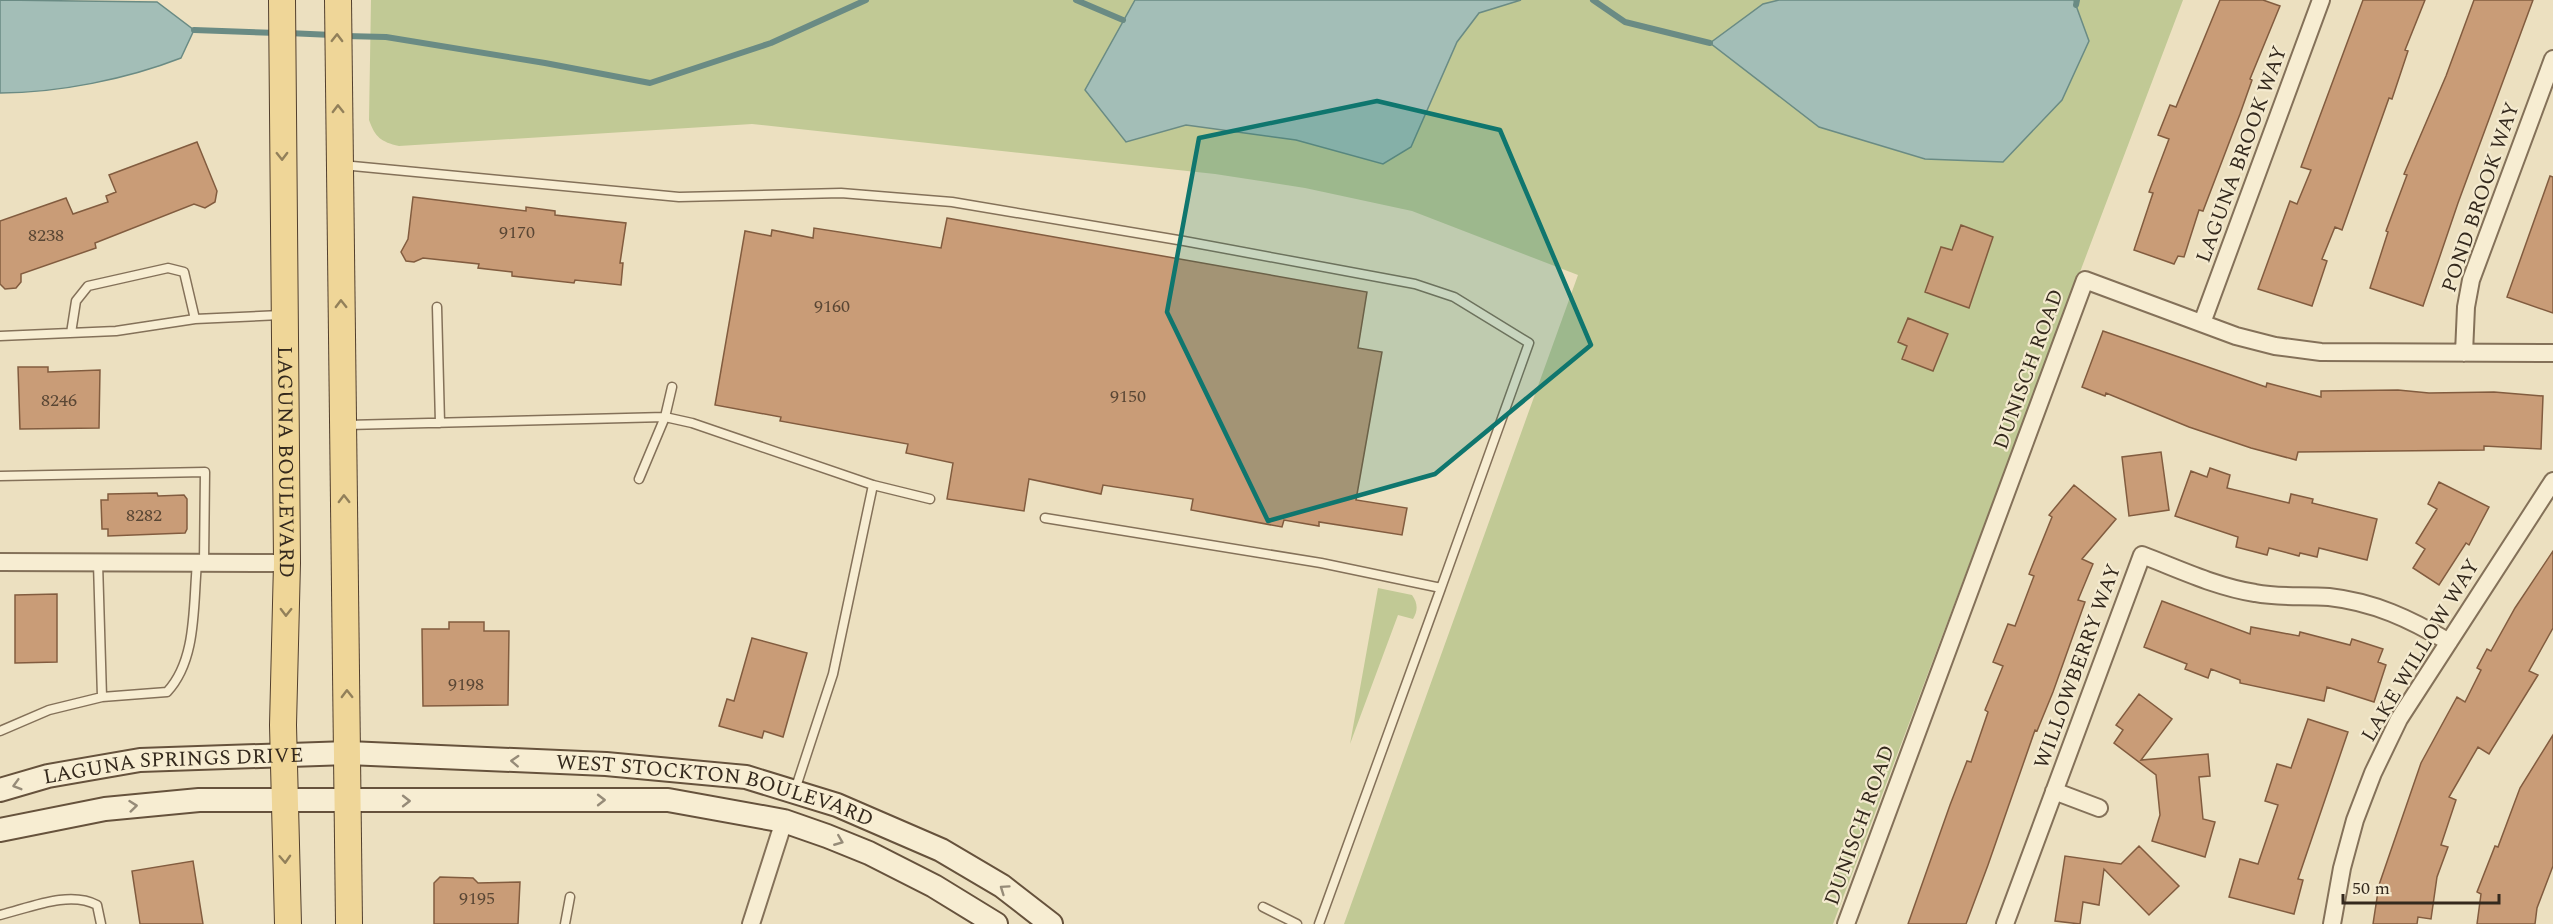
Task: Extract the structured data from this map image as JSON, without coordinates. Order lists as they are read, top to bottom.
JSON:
{
  "streets": {
    "main road": ["LAGUNA BOULEVARD"],
    "street": [
      "LAGUNA BROOK WAY",
      "POND BROOK WAY",
      "DUNISCH ROAD",
      "LAKE WILLOW WAY",
      "WILLOWBERRY WAY",
      "LAGUNA SPRINGS DRIVE",
      "WEST STOCKTON BOULEVARD"
    ]
  },
  "crossings": [
    ["LAGUNA BROOK WAY", "DUNISCH ROAD"],
    ["POND BROOK WAY", "DUNISCH ROAD"],
    ["LAGUNA BOULEVARD", "LAGUNA SPRINGS DRIVE"],
    ["LAKE WILLOW WAY", "WILLOWBERRY WAY"],
    ["LAGUNA SPRINGS DRIVE", "WEST STOCKTON BOULEVARD"]
  ],
  "house_numbers": [
    "9170",
    "8238",
    "9160",
    "9150",
    "8246",
    "8282",
    "9198",
    "9195"
  ],
  "scale_bar": "50 m"
}
